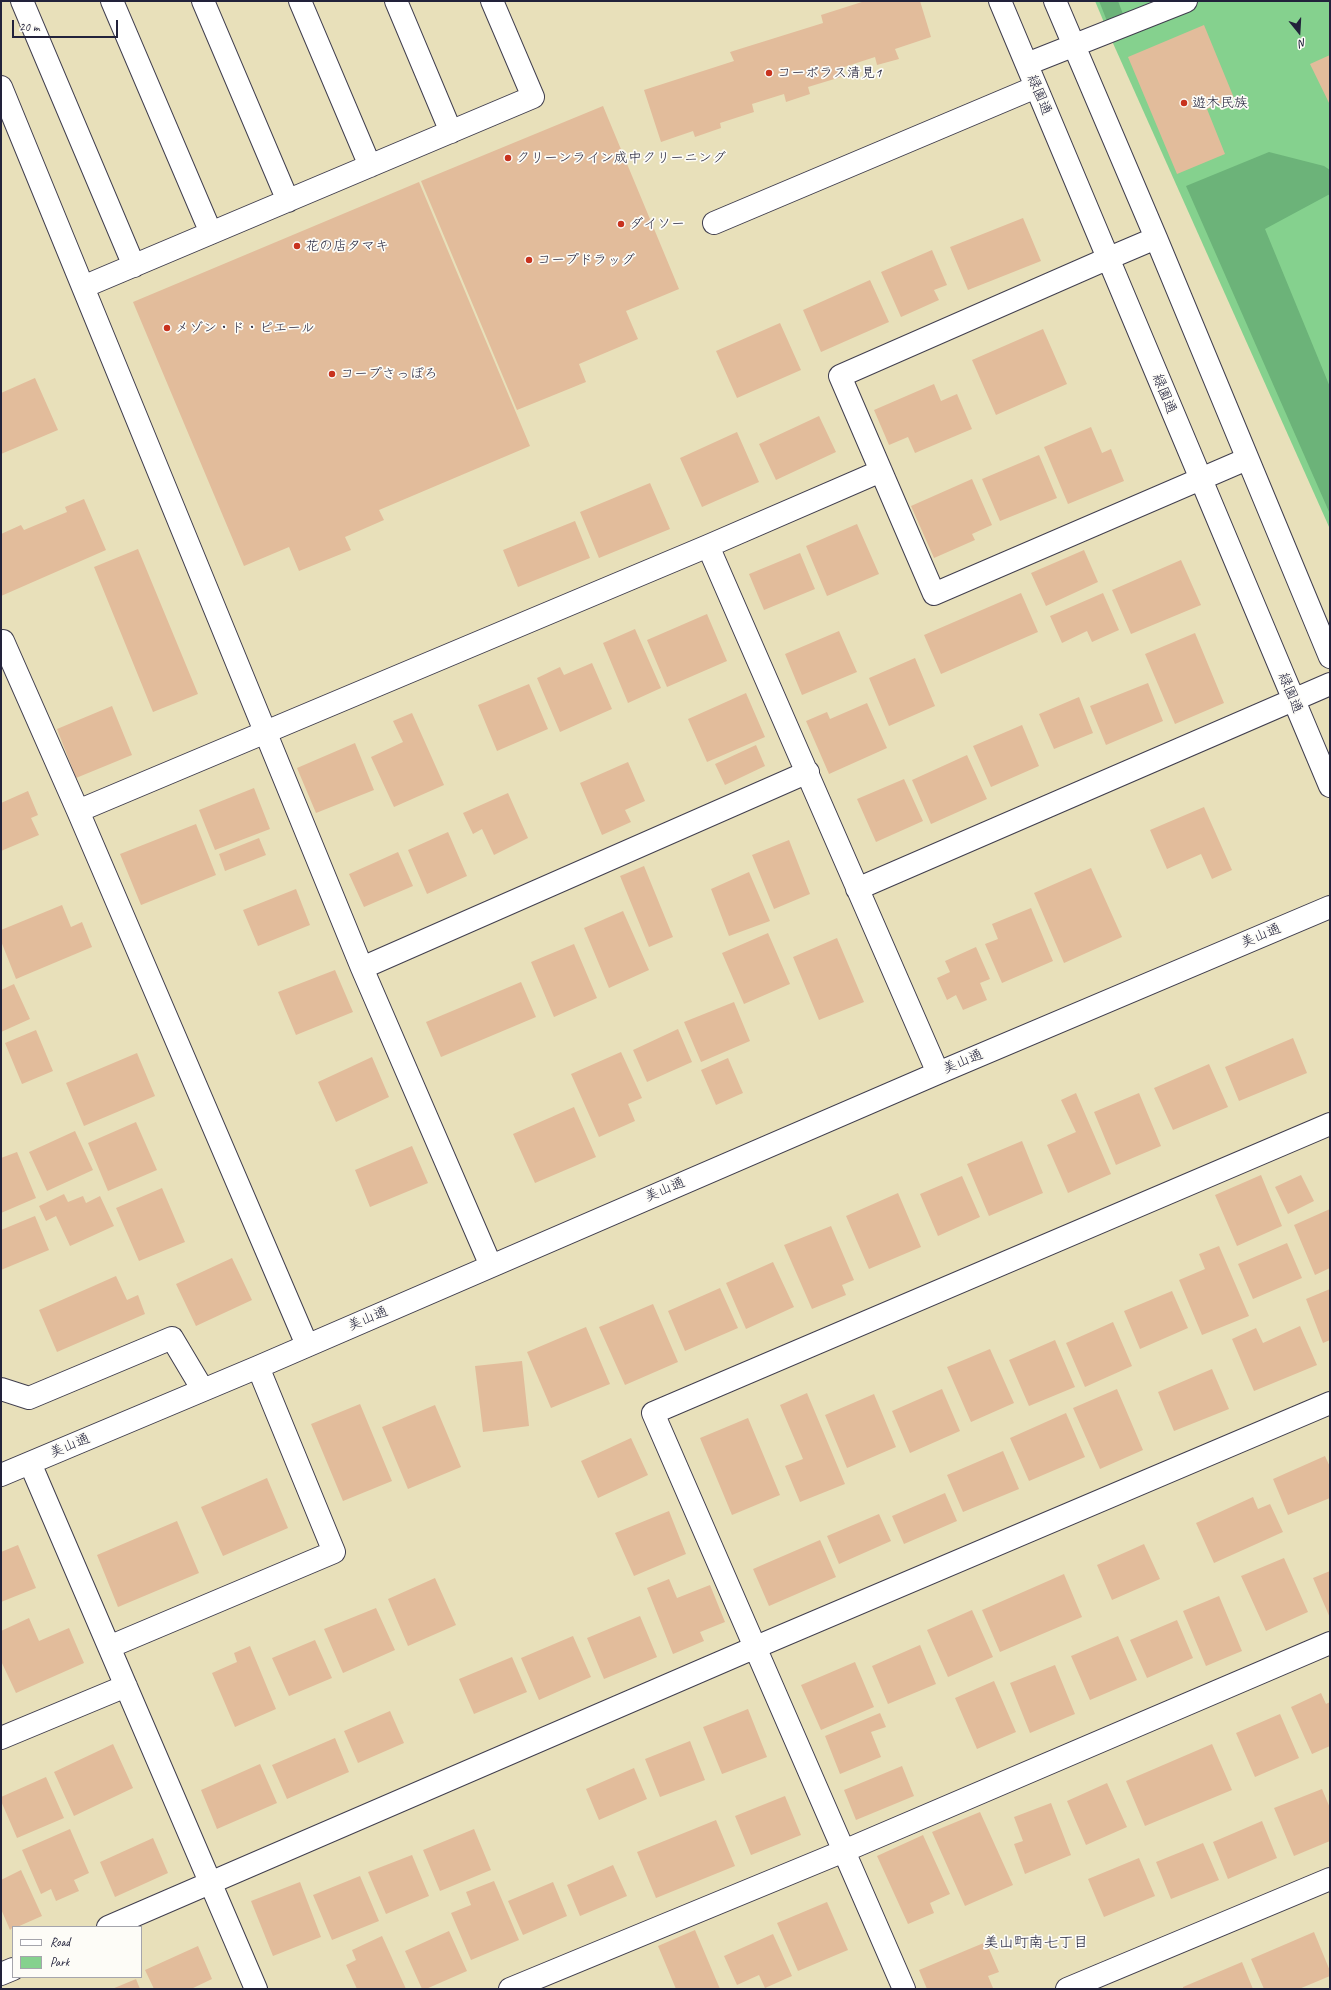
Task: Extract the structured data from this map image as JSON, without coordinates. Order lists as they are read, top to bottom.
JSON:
{
  "streets": {
    "street": ["緑園通", "美山通"]
  },
  "districts": ["美山町南七丁目"],
  "places": [
    "コーポラス清見1",
    "遊木民族",
    "クリーンライン成中クリーニング",
    "ダイソー",
    "花の店タマキ",
    "コープドラッグ",
    "メゾン・ド・ピエール",
    "コープさっぽろ"
  ],
  "legend": ["Road", "Park"],
  "scale_bar": "20 m",
  "north": "bottom"
}
